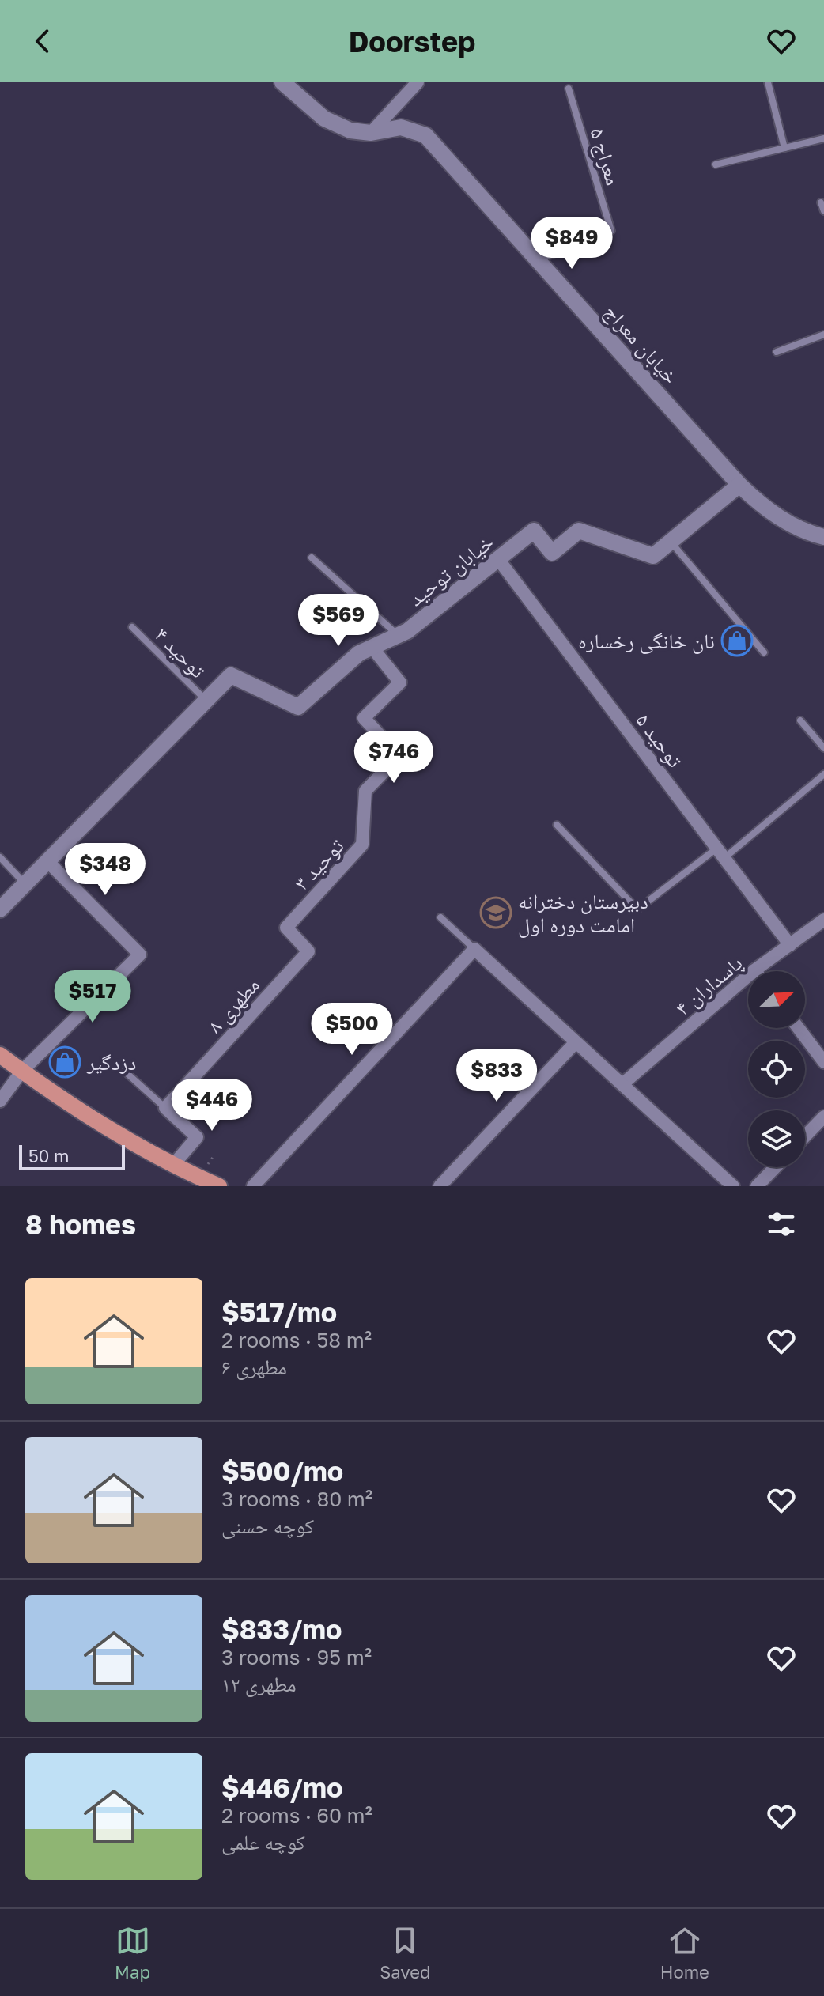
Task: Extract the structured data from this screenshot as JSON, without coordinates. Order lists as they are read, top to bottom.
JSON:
{
  "streets": {
    "street": [
      "خیابان معراج",
      "خیابان توحید",
      "توحید ۵",
      "توحید ۳",
      "پاسداران ۴",
      "مطهری ۸"
    ],
    "lane": ["معراج ۵", "توحید ۴"]
  },
  "crossings": [
    ["معراج ۵", "خیابان معراج"],
    ["خیابان معراج", "خیابان توحید"],
    ["خیابان توحید", "توحید ۴"],
    ["خیابان توحید", "توحید ۵"],
    ["خیابان توحید", "توحید ۳"],
    ["توحید ۵", "پاسداران ۴"],
    ["توحید ۳", "مطهری ۸"]
  ],
  "places": {
    "shop": ["نان خانگی رخساره", "دزدگیر"],
    "school or university": ["دبیرستان دخترانه امامت دوره اول"]
  },
  "scale_bar": "50 m",
  "north": "top right",
  "page": {
    "header": "Doorstep",
    "price": [
      "$849",
      "$569",
      "$746",
      "$348",
      "$517",
      "$500",
      "$833",
      "$446"
    ],
    "scale": "50 m",
    "heading": "8 homes",
    "list": [
      {
        "name": "$517/mo",
        "note": "2 rooms · 58 m² · مطهری ۶"
      },
      {
        "name": "$500/mo",
        "note": "3 rooms · 80 m² · کوچه حسنی"
      },
      {
        "name": "$833/mo",
        "note": "3 rooms · 95 m² · مطهری ۱۲"
      },
      {
        "name": "$446/mo",
        "note": "2 rooms · 60 m² · کوچه علمی"
      }
    ],
    "tabs": ["Map", "Saved", "Home"]
  }
}
